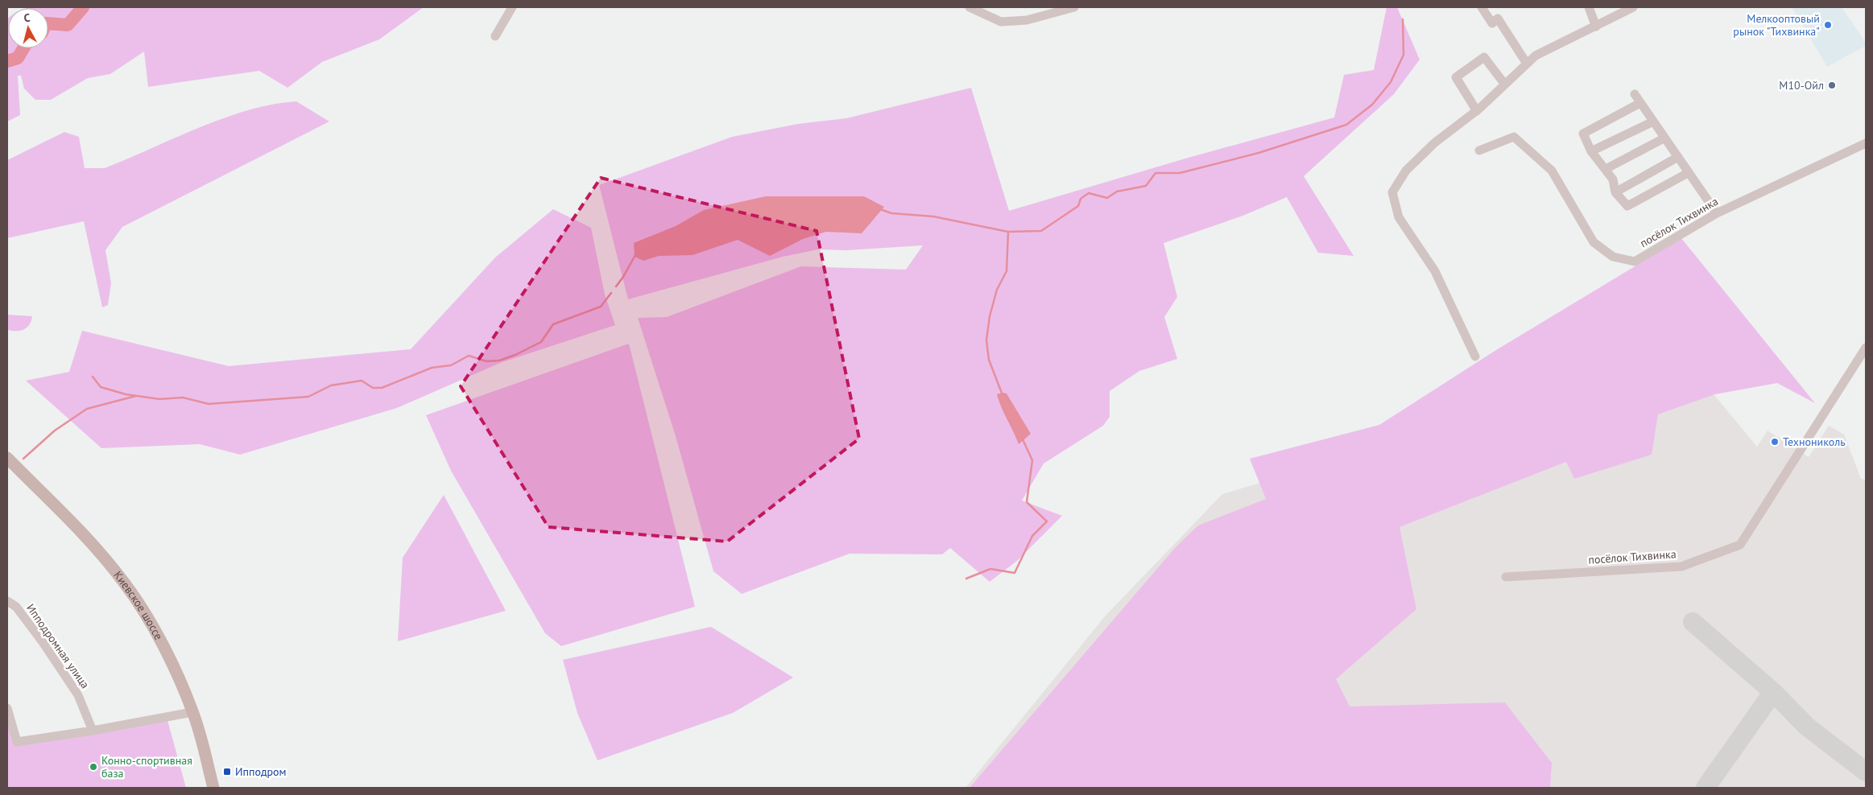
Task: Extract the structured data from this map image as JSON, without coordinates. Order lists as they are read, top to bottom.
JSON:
{
  "streets": {
    "main road": ["Киевское шоссе"],
    "street": ["посёлок Тихвинка", "Ипподромная улица"]
  },
  "places": {
    "other": [
      "Мелкооптовый рынок \"Тихвинка\"",
      "М10-Ойл",
      "Технониколь",
      "Конно-спортивная база"
    ],
    "transit": ["Ипподром"]
  },
  "north": "top"
}
